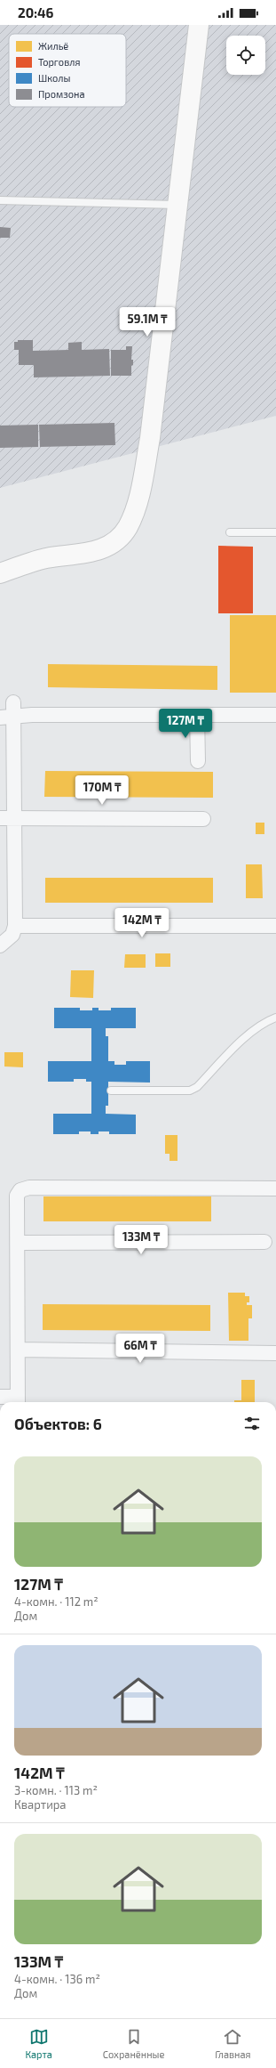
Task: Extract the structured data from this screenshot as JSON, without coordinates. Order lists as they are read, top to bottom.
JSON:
{
  "legend": [
    "Жильё",
    "Торговля",
    "Школы",
    "Промзона"
  ],
  "page": {
    "status": "20:46",
    "price": [
      "59.1M ₸",
      "127M ₸",
      "170M ₸",
      "142M ₸",
      "133M ₸",
      "66M ₸"
    ],
    "heading": "Объектов: 6",
    "list": [
      {
        "name": "127M ₸",
        "note": "4-комн. · 112 m² · Дом"
      },
      {
        "name": "142M ₸",
        "note": "3-комн. · 113 m² · Квартира"
      },
      {
        "name": "133M ₸",
        "note": "4-комн. · 136 m² · Дом"
      }
    ],
    "tabs": ["Карта", "Сохранённые", "Главная"]
  }
}
